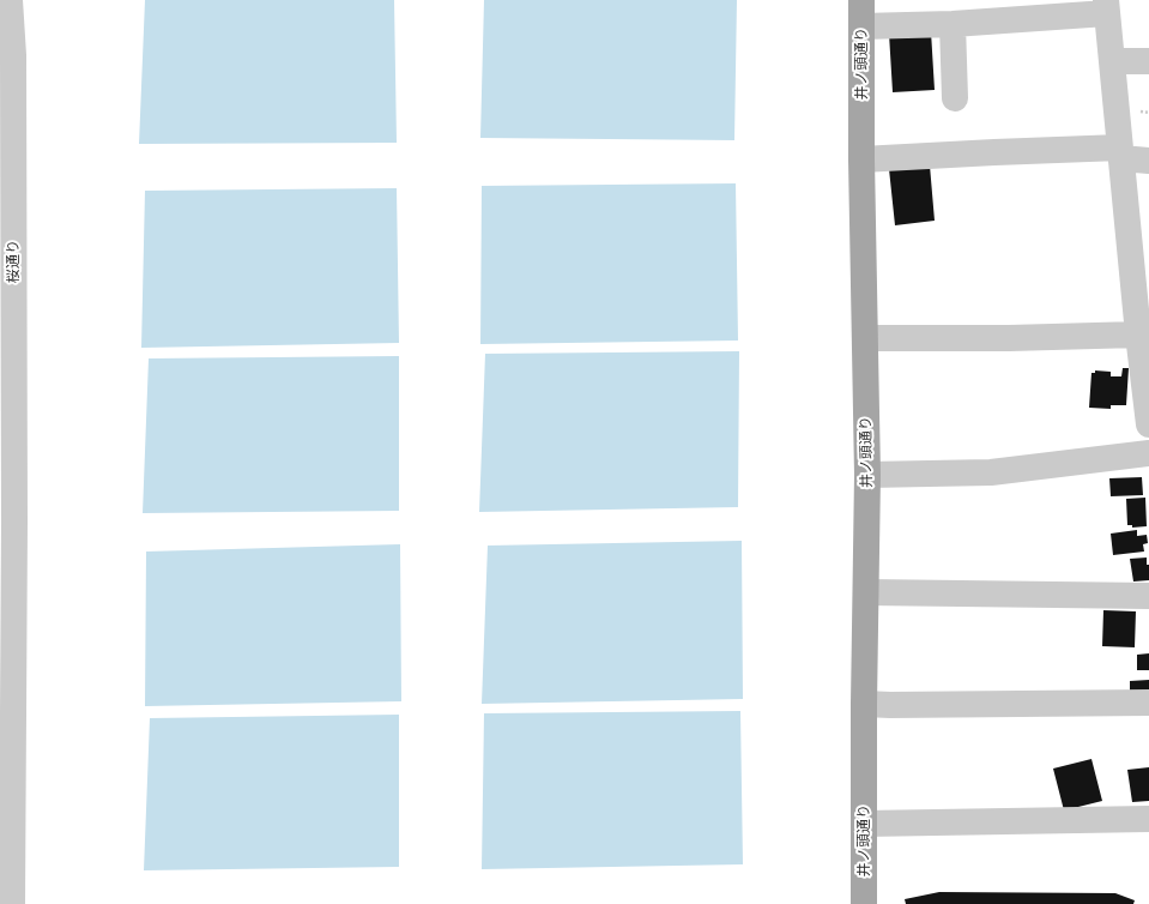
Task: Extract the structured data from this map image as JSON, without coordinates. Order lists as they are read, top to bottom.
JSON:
{
  "streets": {
    "main road": ["井ノ頭通り"],
    "street": ["桜通り"]
  }
}
